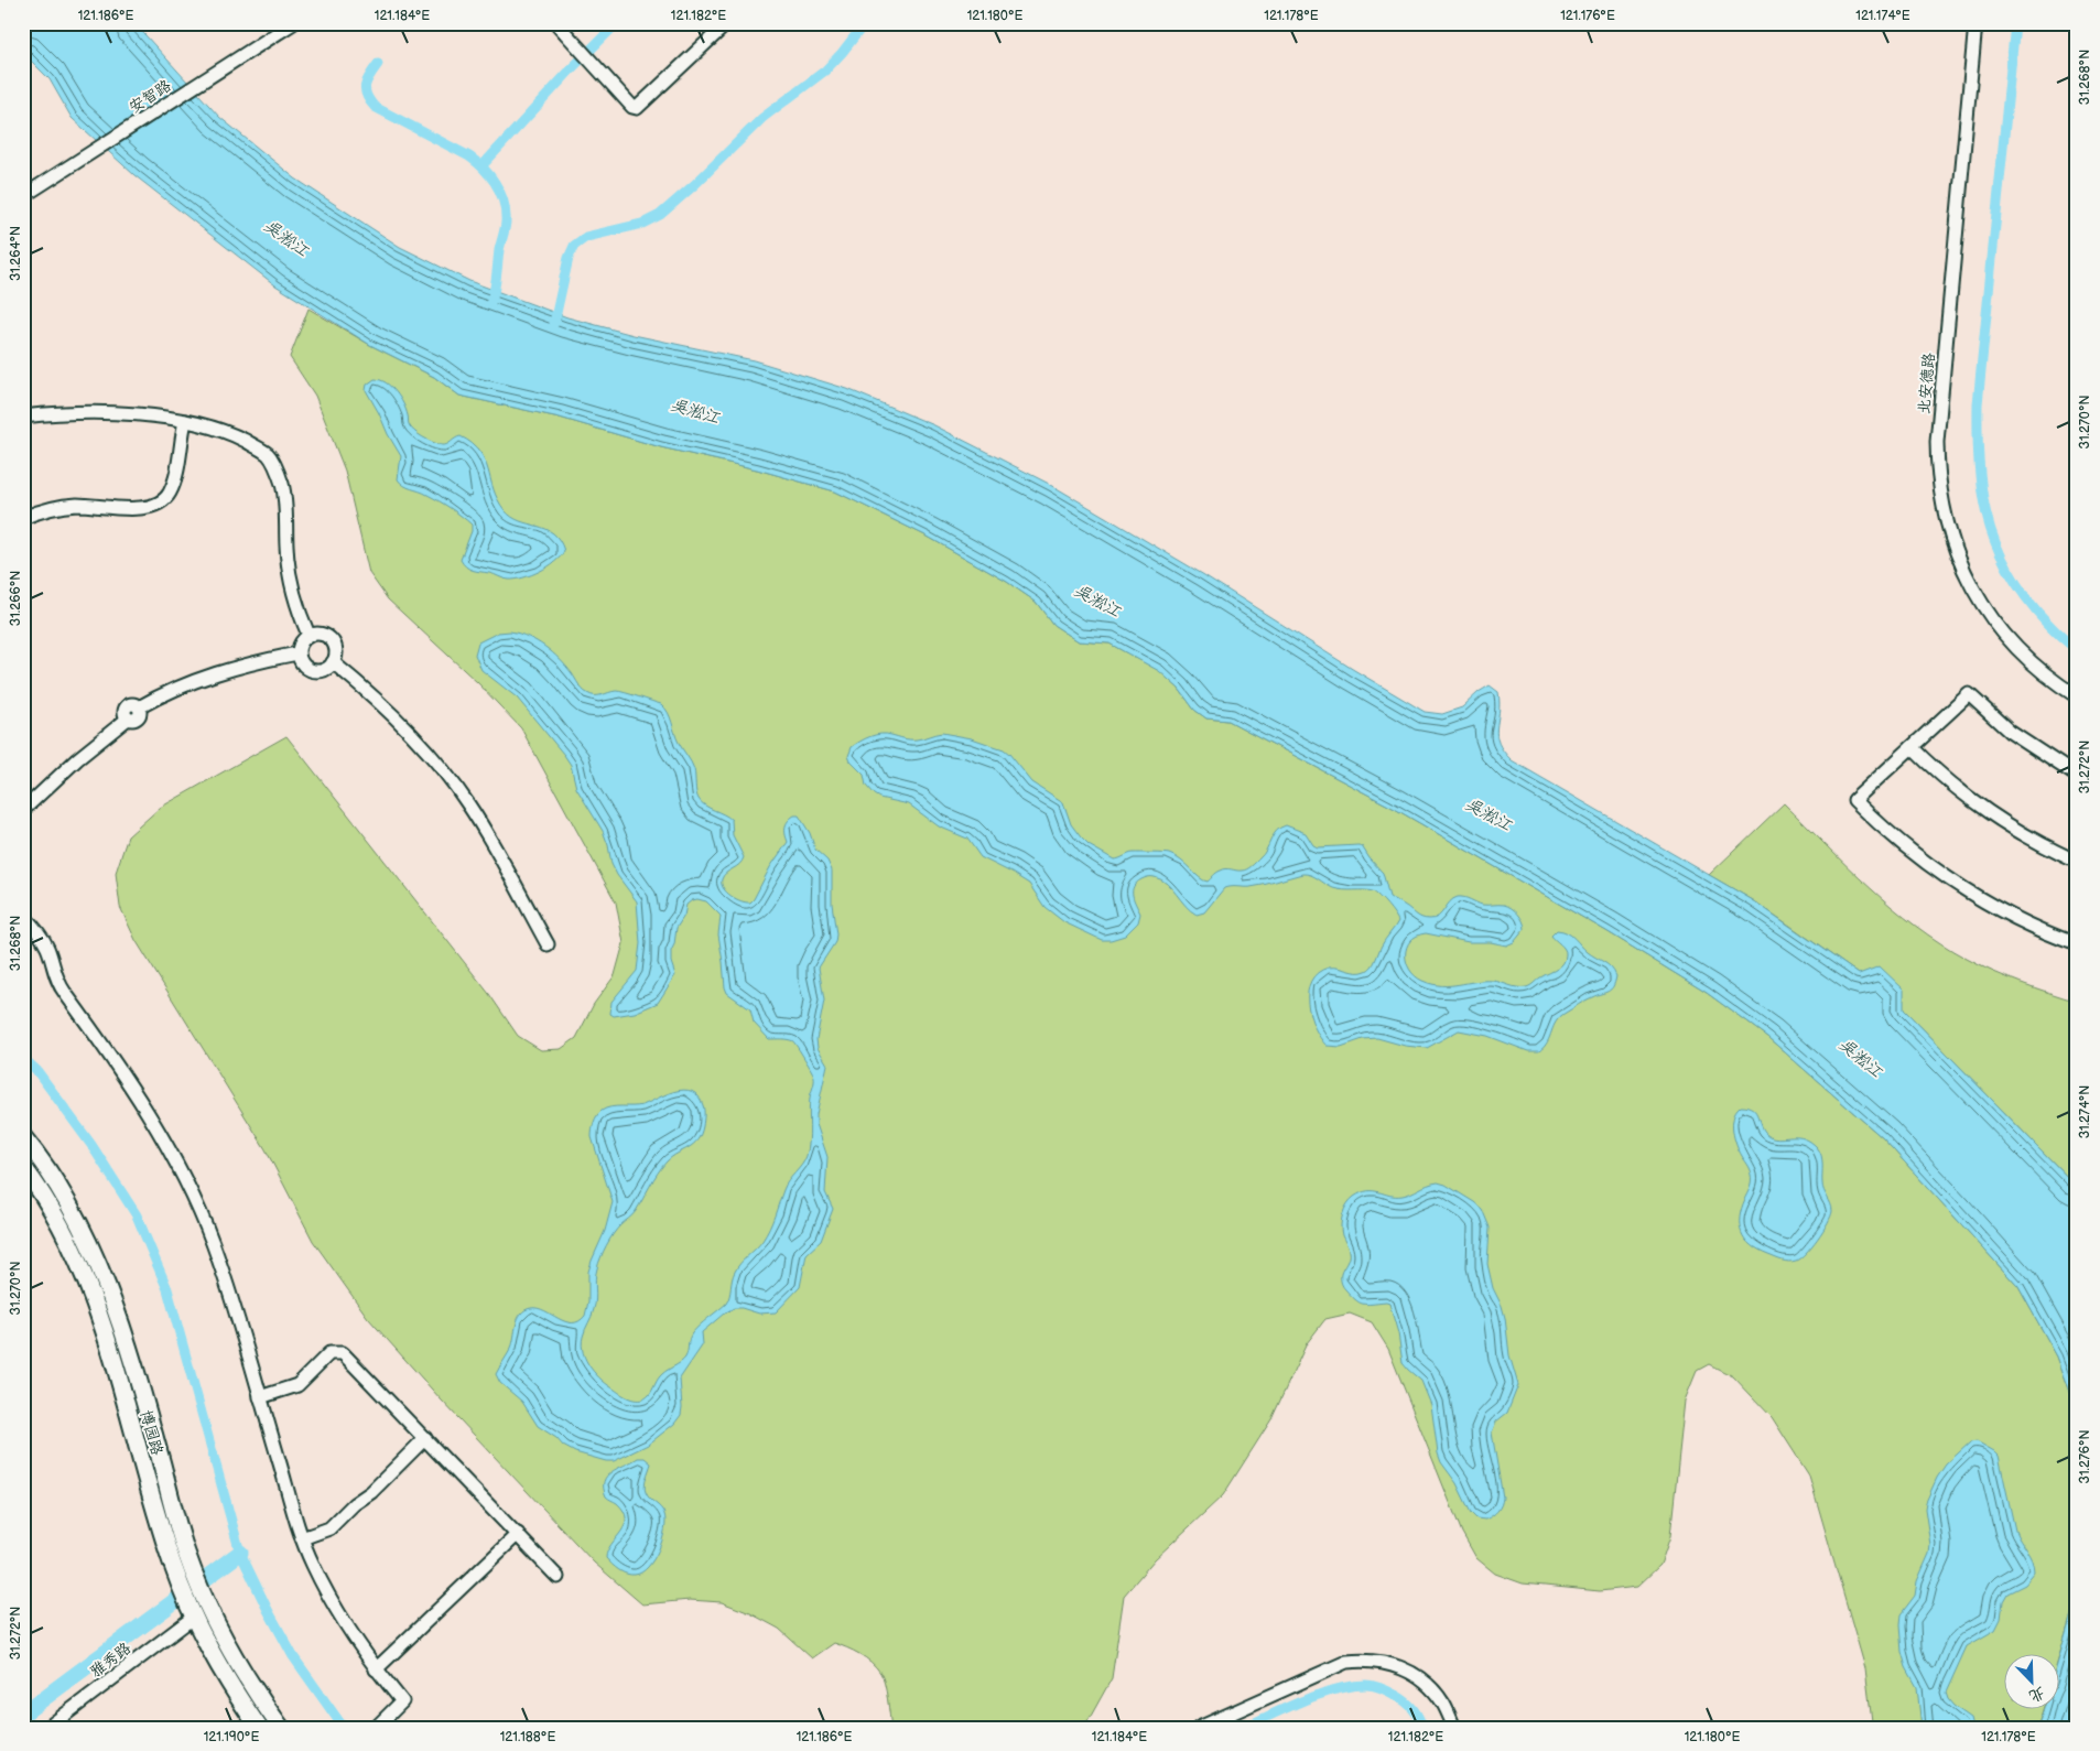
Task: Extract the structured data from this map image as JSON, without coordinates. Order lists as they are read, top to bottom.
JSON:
{
  "streets": {
    "main road": ["博园路"],
    "street": ["安智路", "北安德路", "雅秀路"]
  },
  "crossings": [
    ["博园路", "雅秀路"]
  ],
  "water": ["吴淞江"],
  "north": "bottom right",
  "coordinates": [
    "121.186°E",
    "121.184°E",
    "121.182°E",
    "121.180°E",
    "121.178°E",
    "121.176°E",
    "121.174°E",
    "31.268°N",
    "31.264°N",
    "31.270°N",
    "31.266°N",
    "31.272°N",
    "31.274°N",
    "31.276°N",
    "121.190°E",
    "121.188°E"
  ]
}
